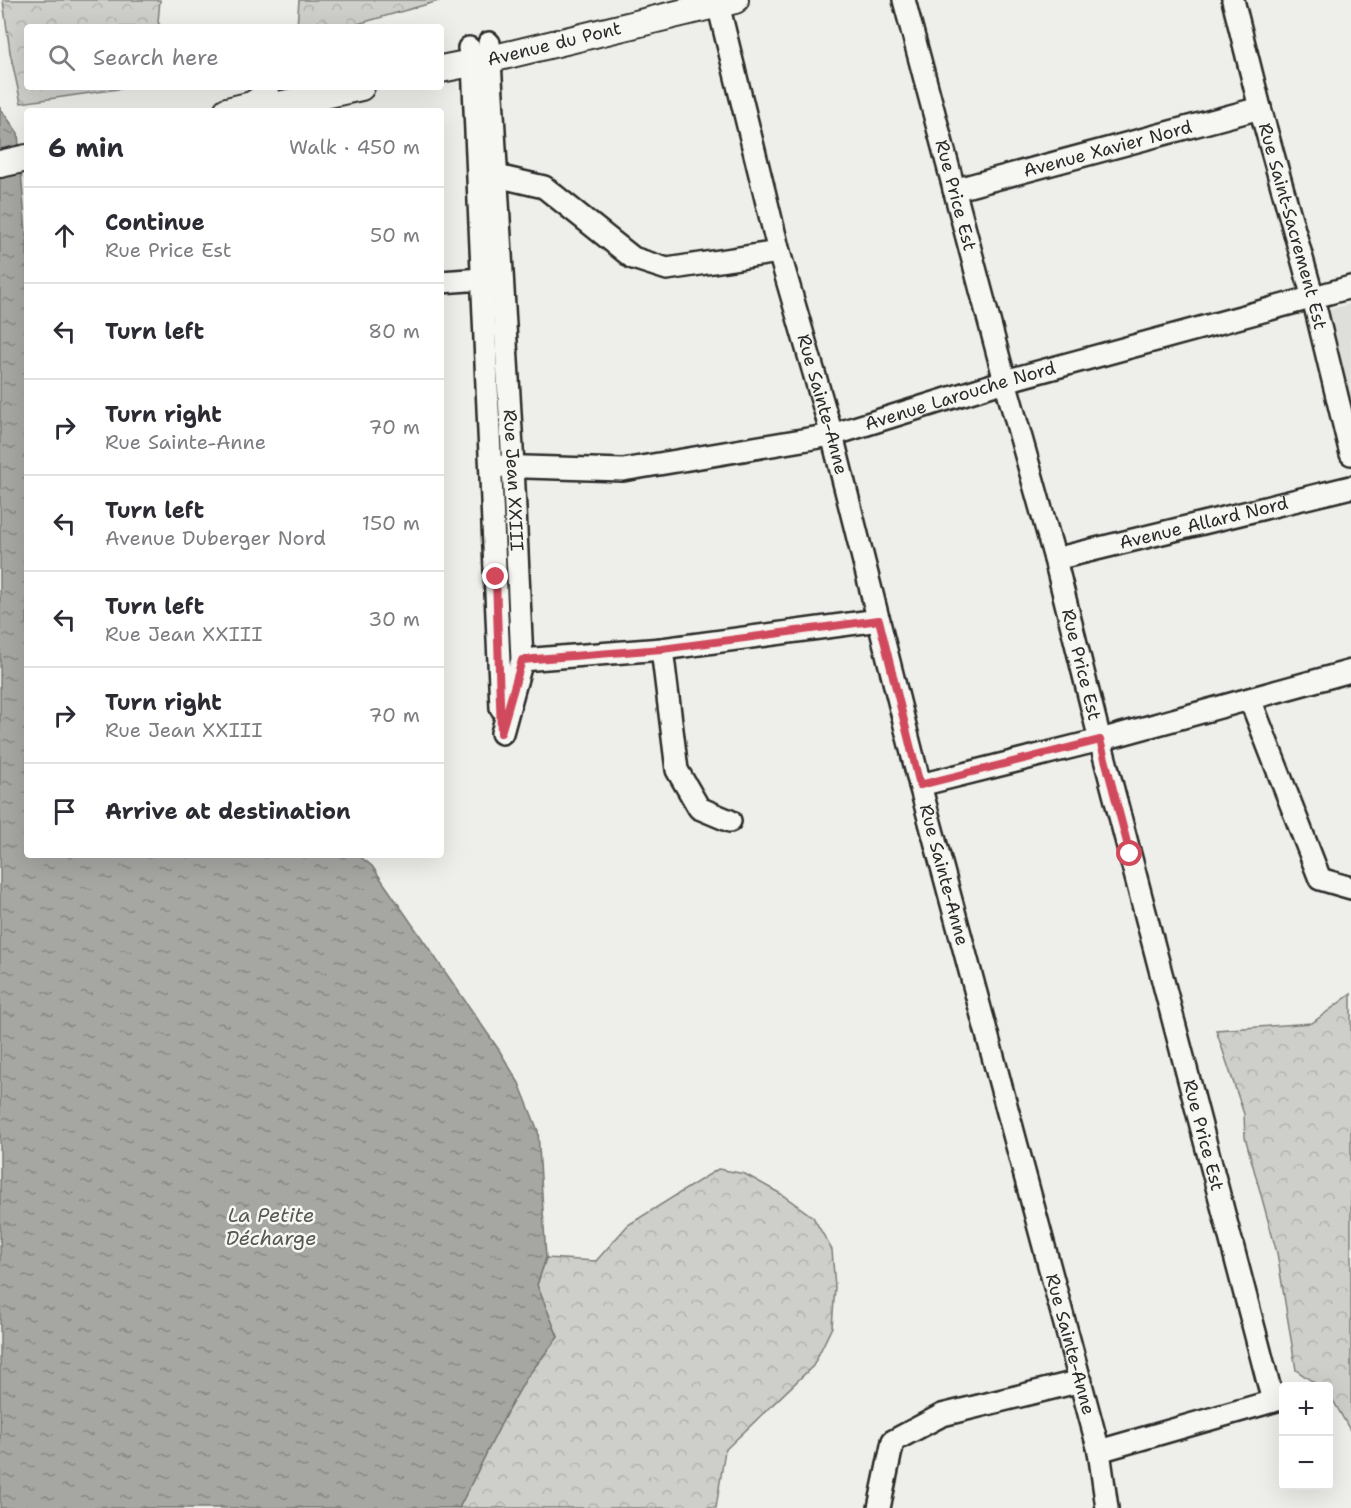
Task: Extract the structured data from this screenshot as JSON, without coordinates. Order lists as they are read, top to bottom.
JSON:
{
  "streets": {
    "main road": ["Avenue du Pont"],
    "street": [
      "Avenue Xavier Nord",
      "Rue Price Est",
      "Rue Saint-Sacrement Est",
      "Avenue Larouche Nord",
      "Rue Sainte-Anne",
      "Rue Jean XXIII",
      "Avenue Allard Nord"
    ]
  },
  "crossings": [
    ["Avenue du Pont", "Rue Sainte-Anne"],
    ["Avenue du Pont", "Rue Jean XXIII"],
    ["Avenue Xavier Nord", "Rue Price Est"],
    ["Avenue Xavier Nord", "Rue Saint-Sacrement Est"],
    ["Rue Price Est", "Avenue Larouche Nord"],
    ["Rue Price Est", "Avenue Allard Nord"],
    ["Rue Saint-Sacrement Est", "Avenue Larouche Nord"],
    ["Avenue Larouche Nord", "Rue Sainte-Anne"],
    ["Avenue Larouche Nord", "Rue Jean XXIII"]
  ],
  "water": ["La Petite Décharge"],
  "page": {
    "search": "Search here",
    "heading": ["6 min", "Walk · 450 m"],
    "list": [
      ["Continue", "Rue Price Est", "50 m"],
      ["Turn left", "80 m"],
      ["Turn right", "Rue Sainte-Anne", "70 m"],
      ["Turn left", "Avenue Duberger Nord", "150 m"],
      ["Turn left", "Rue Jean XXIII", "30 m"],
      ["Turn right", "Rue Jean XXIII", "70 m"],
      "Arrive at destination"
    ],
    "map_buttons": ["+", "−"]
  }
}
